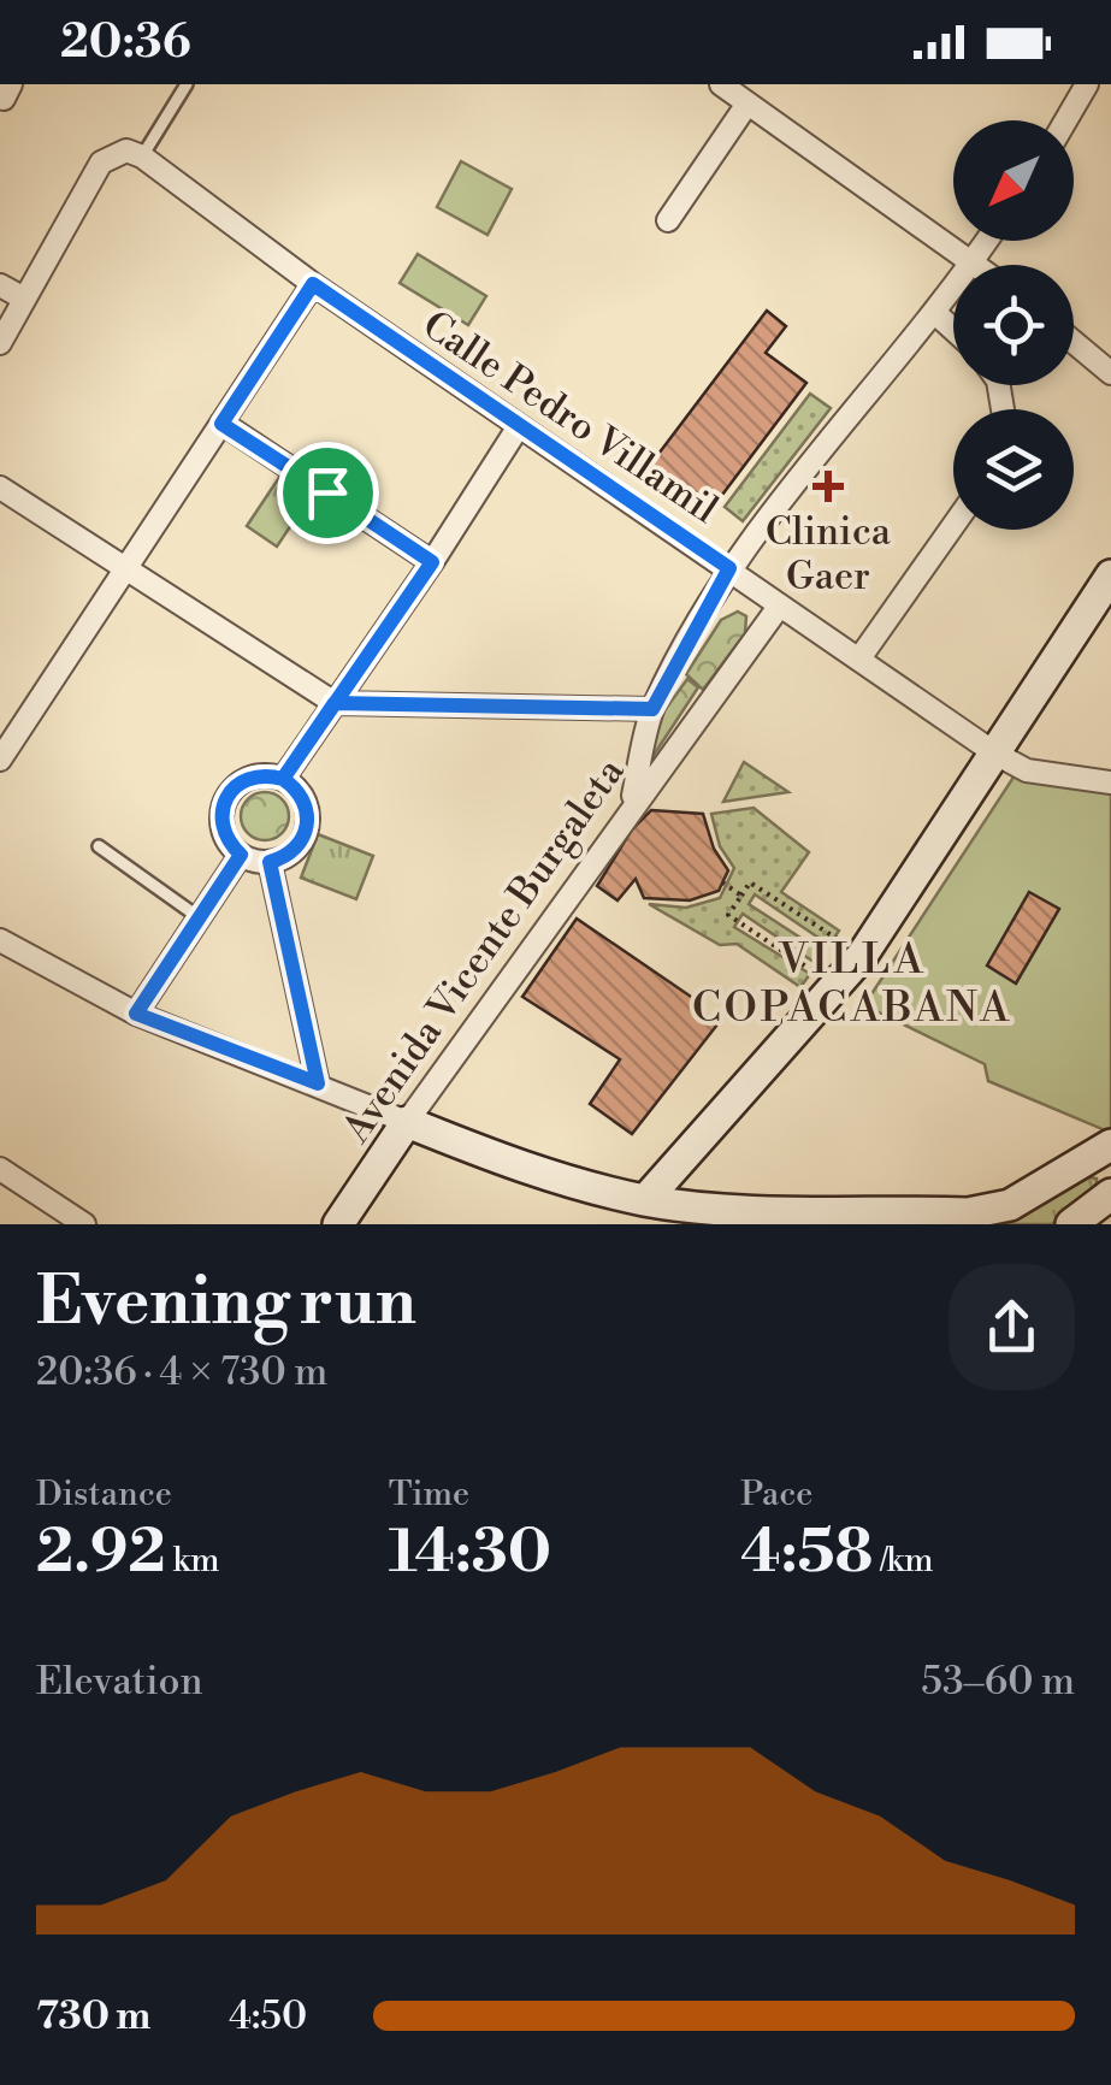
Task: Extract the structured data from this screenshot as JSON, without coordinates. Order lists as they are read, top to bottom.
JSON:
{
  "streets": {
    "main road": ["Avenida Vicente Burgaleta"],
    "street": ["Calle Pedro Villamil"]
  },
  "crossings": [
    ["Calle Pedro Villamil", "Avenida Vicente Burgaleta"]
  ],
  "districts": ["VILLA COPACABANA"],
  "places": {
    "health": ["Clinica Gaer"]
  },
  "north": "bottom left",
  "page": {
    "status": "20:36",
    "heading": ["Evening run", "20:36 · 4 × 730 m"],
    "stats": [
      ["Distance", "2.92 km"],
      ["Time", "14:30"],
      ["Pace", "4:58 /km"]
    ],
    "chart": ["Elevation", "53–60 m"],
    "list": [
      {
        "name": "730 m",
        "note": "4:50"
      }
    ]
  }
}
